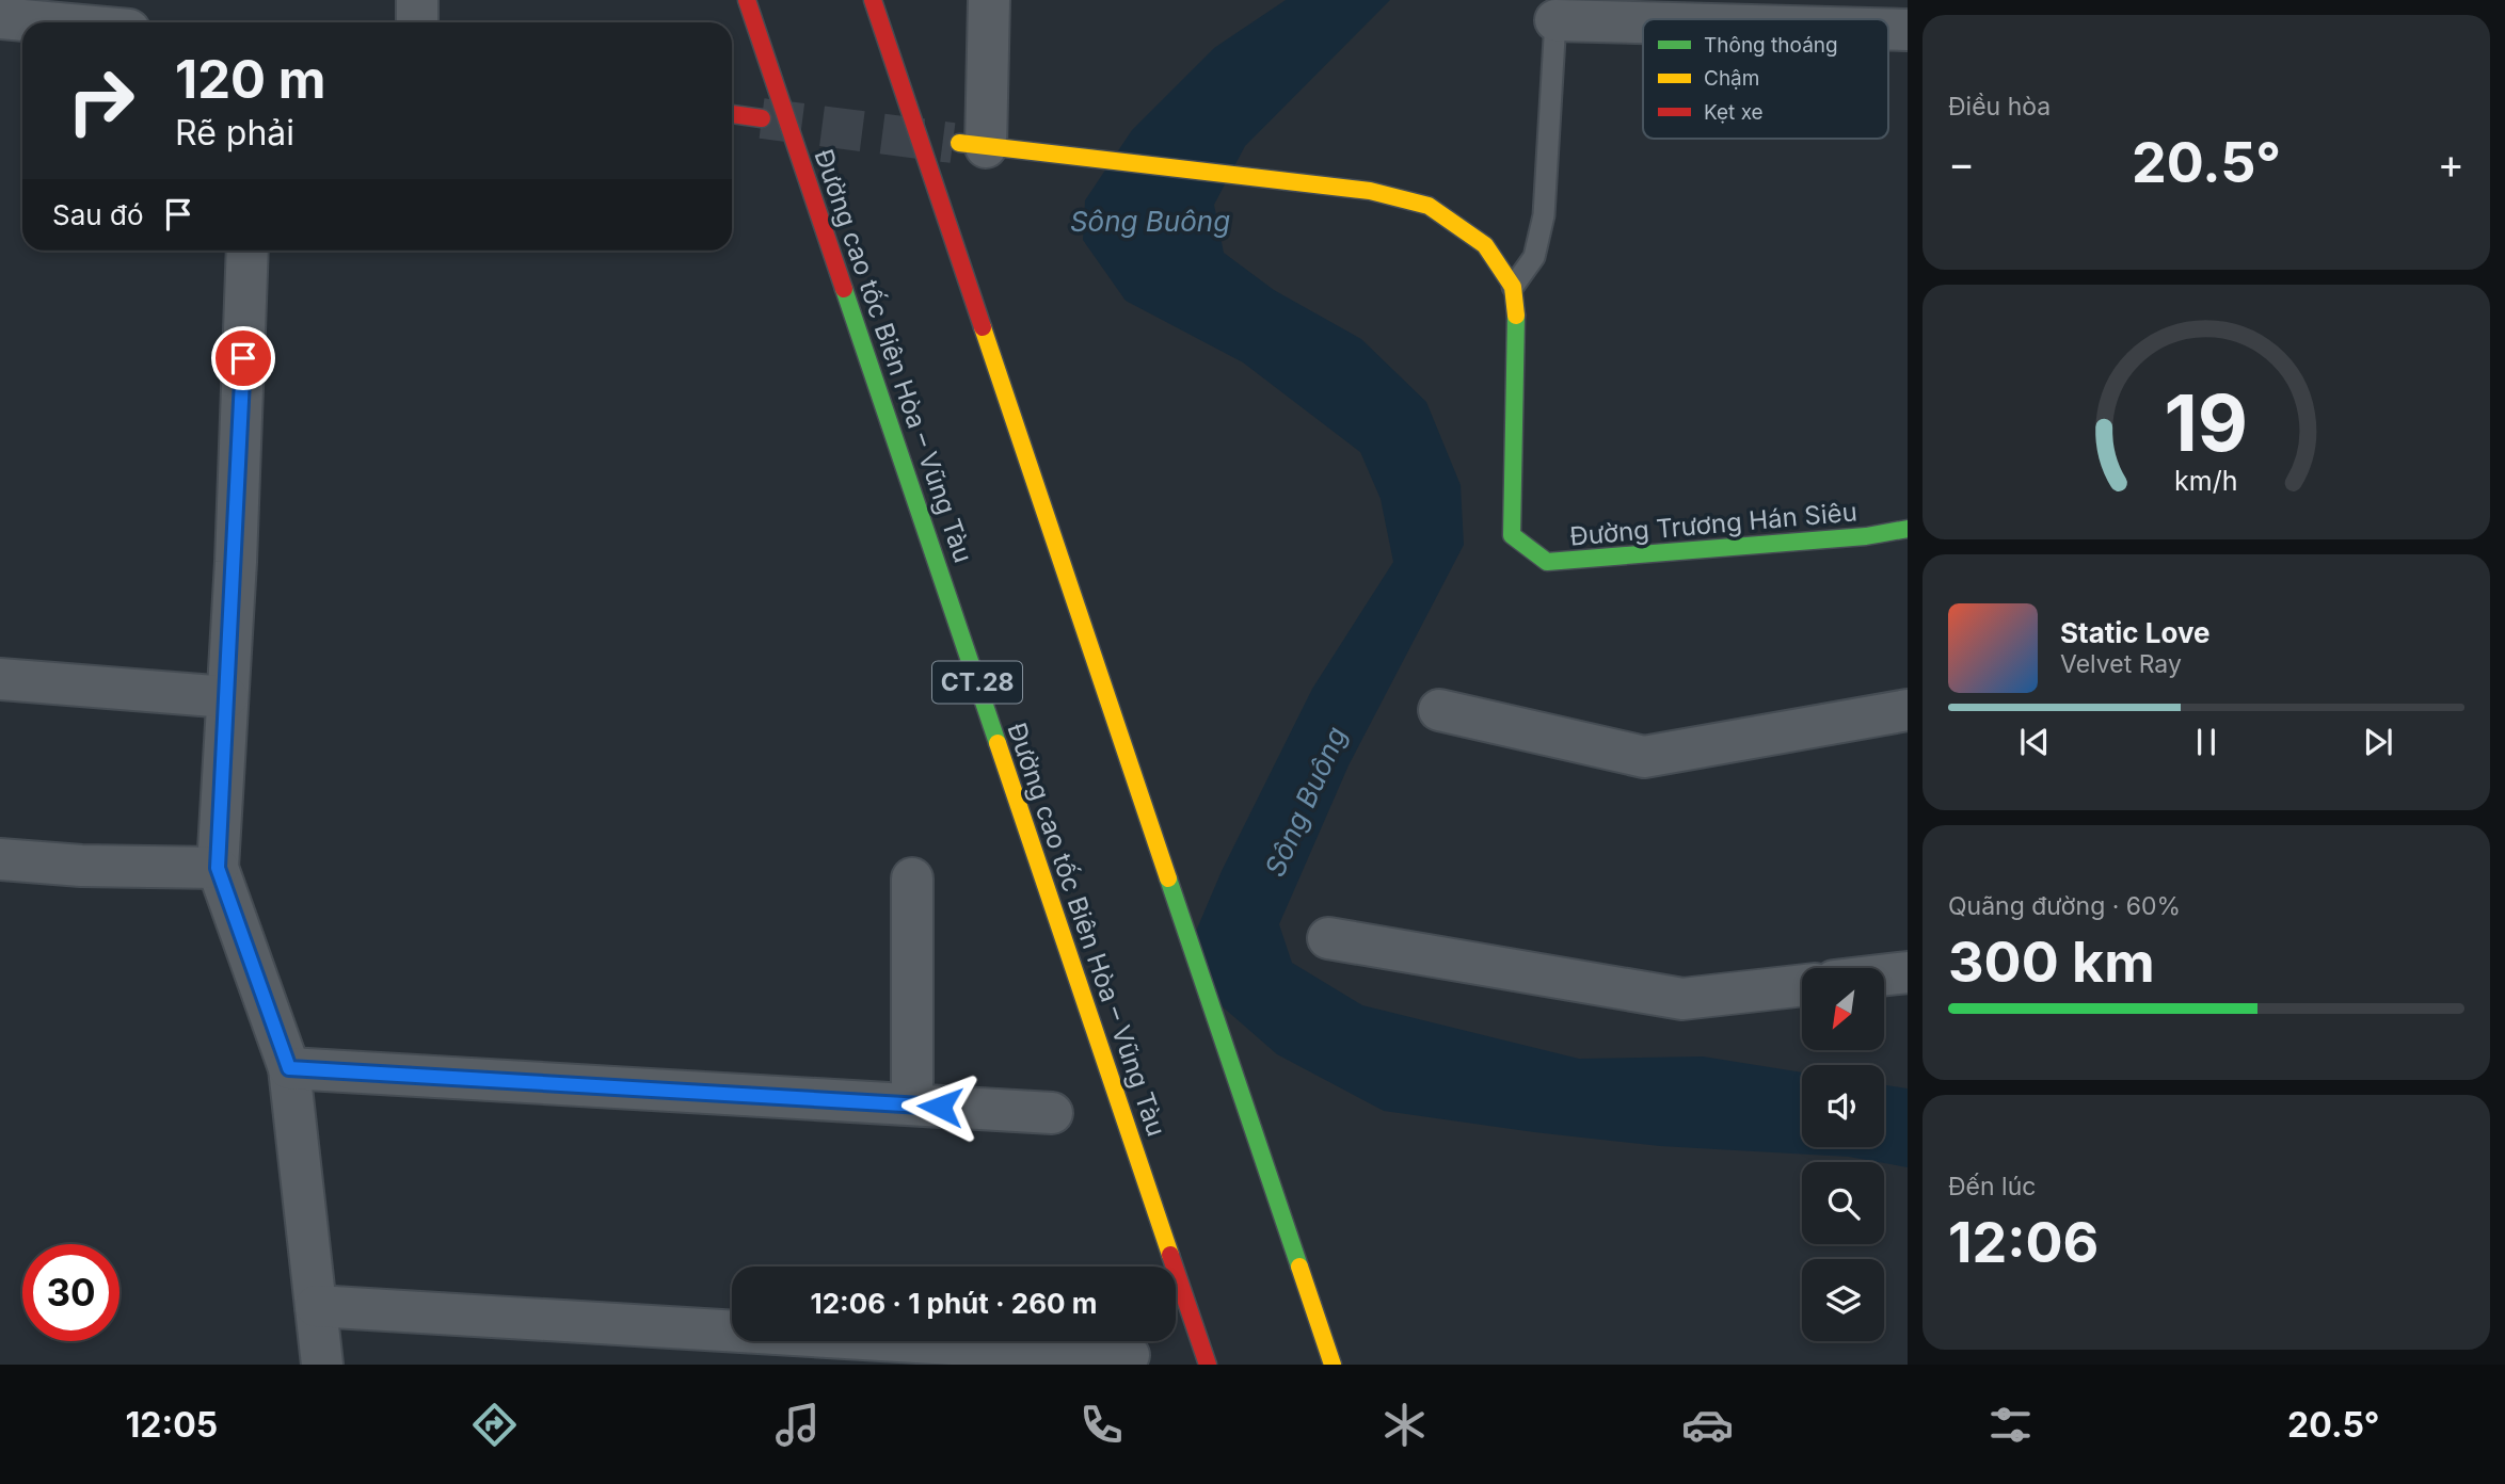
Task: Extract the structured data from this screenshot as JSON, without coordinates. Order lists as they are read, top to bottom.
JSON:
{
  "streets": {
    "main road": ["Đường cao tốc Biên Hòa – Vũng Tàu", "Đường Trương Hán Siêu", "CT.28"]
  },
  "water": ["Sông Buông"],
  "legend": ["Thông thoáng", "Chậm", "Kẹt xe"],
  "north": "bottom left",
  "page": {
    "tile": [
      "Điều hòa",
      ["Quãng đường · 60%", "300 km"],
      ["Đến lúc", "12:06"]
    ],
    "turn": ["120 m", "Rẽ phải"],
    "heat": ["−", "20.5°", "+"],
    "then": "Sau đó",
    "song": ["Static Love", "Velvet Ray"],
    "limit": "30",
    "trip": "12:06 · 1 phút · 260 m",
    "tabs": ["12:05", "20.5°"],
    "gauge": ["19", "km/h"]
  }
}
